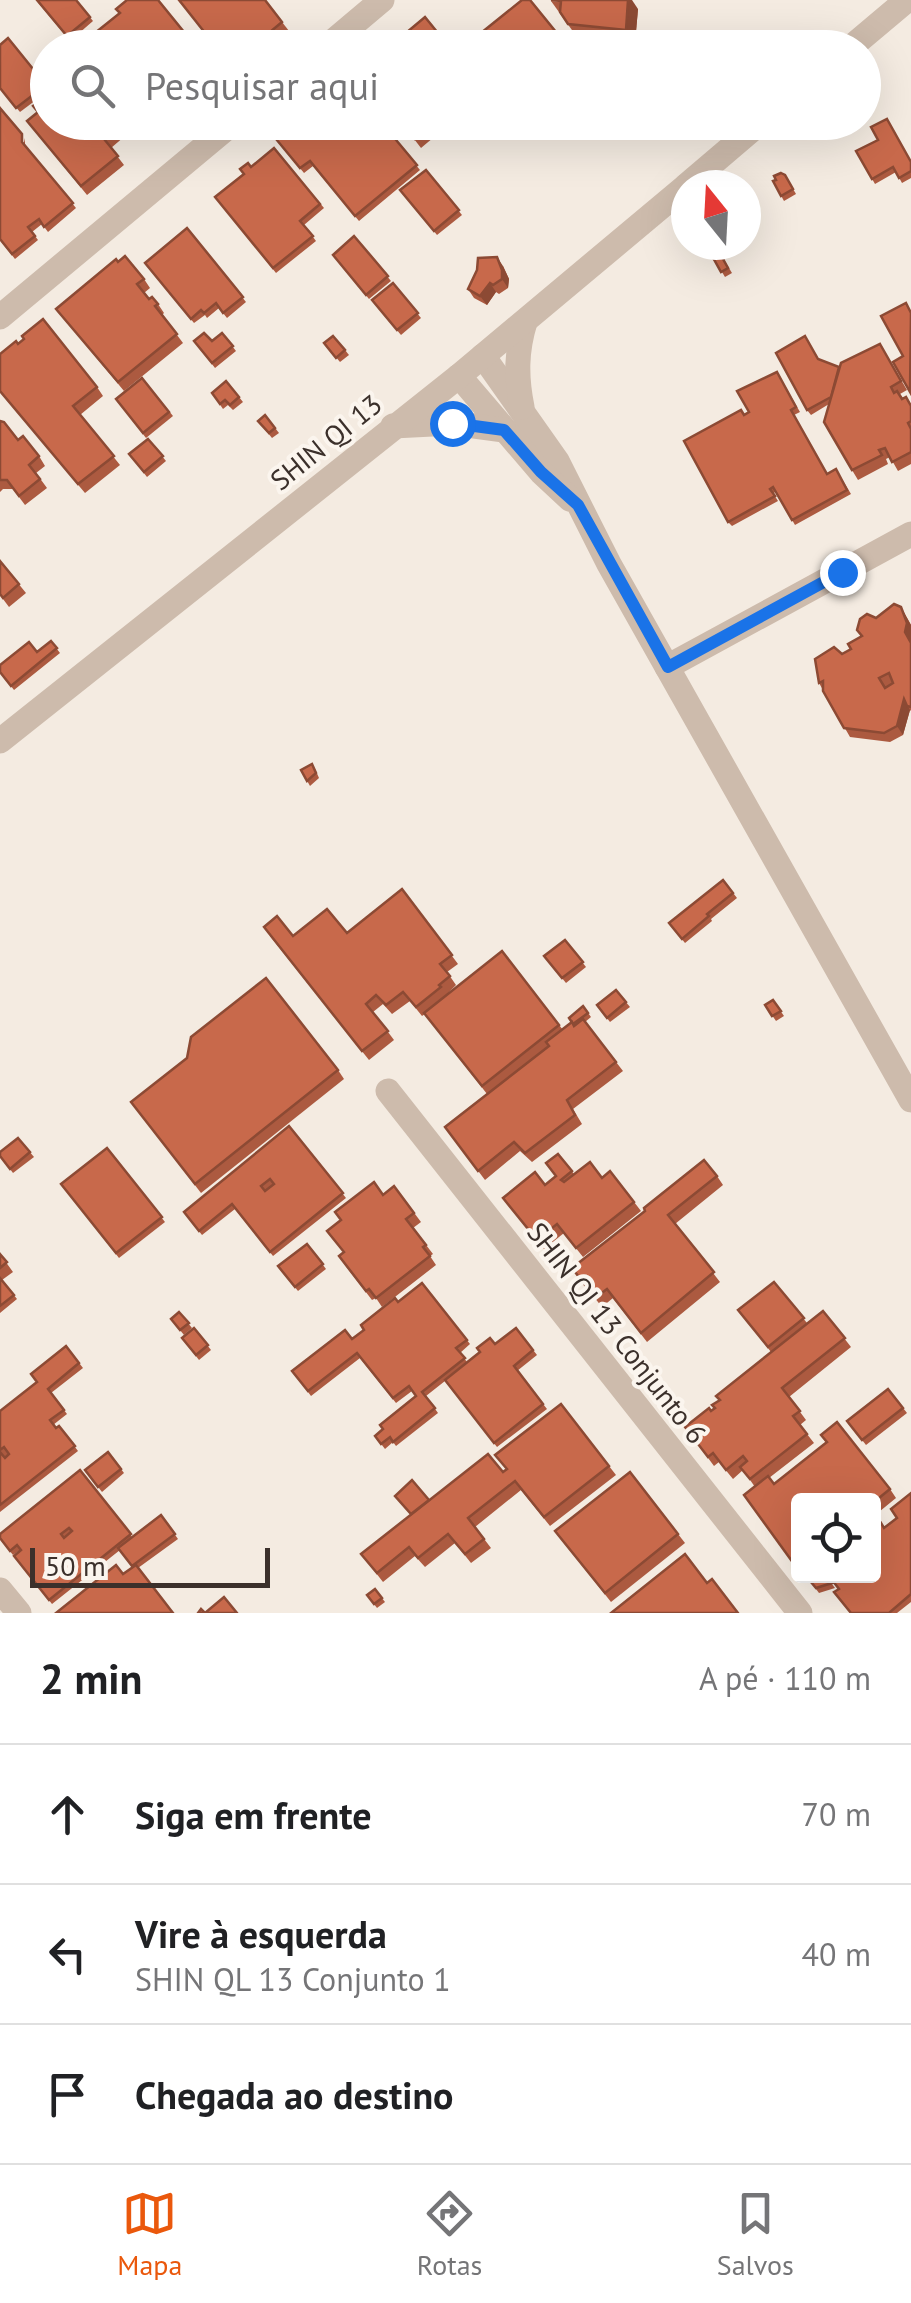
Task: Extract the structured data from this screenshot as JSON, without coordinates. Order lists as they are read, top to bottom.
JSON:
{
  "streets": {
    "street": ["SHIN QI 13", "SHIN QI 13 Conjunto 6"]
  },
  "scale_bar": "50 m",
  "north": "top",
  "page": {
    "search": "Pesquisar aqui",
    "scale": "50 m",
    "heading": ["2 min", "A pé · 110 m"],
    "list": [
      ["Siga em frente", "70 m"],
      ["Vire à esquerda", "SHIN QL 13 Conjunto 1", "40 m"],
      "Chegada ao destino"
    ],
    "nav": ["Mapa", "Rotas", "Salvos"]
  }
}
